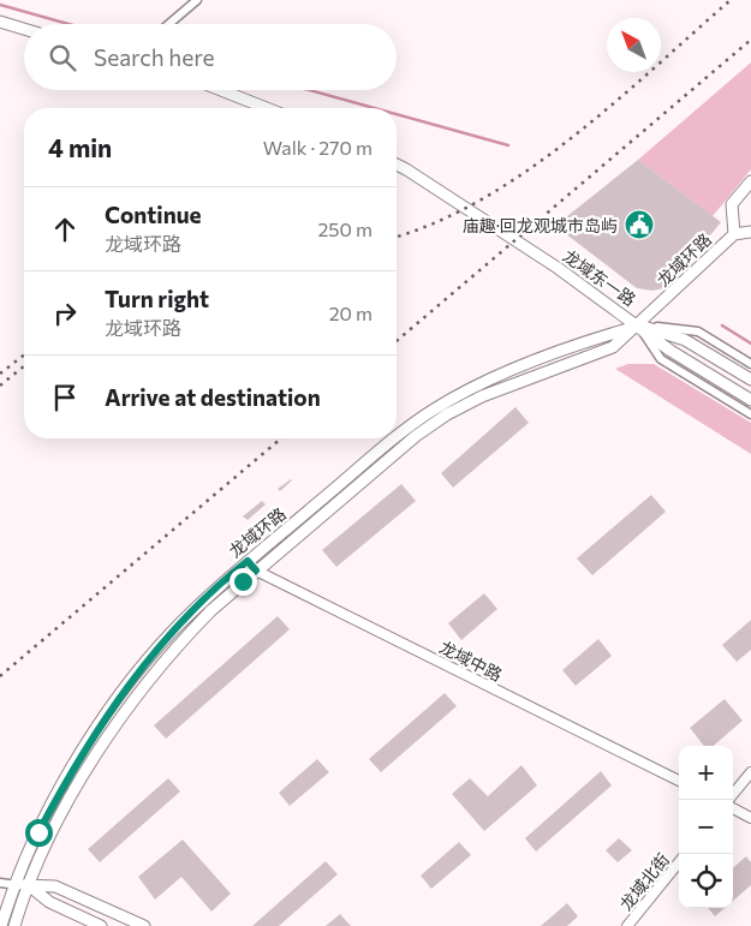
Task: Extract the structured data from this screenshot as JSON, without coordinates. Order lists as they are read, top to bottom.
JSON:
{
  "streets": {
    "main road": ["龙域环路", "龙域东一路"],
    "street": ["龙域中路", "龙域北街"]
  },
  "crossings": [
    ["龙域环路", "龙域东一路"],
    ["龙域环路", "龙域中路"]
  ],
  "places": {
    "public building": ["庙趣·回龙观城市岛屿"]
  },
  "north": "top left",
  "page": {
    "search": "Search here",
    "heading": ["4 min", "Walk · 270 m"],
    "list": [
      ["Continue", "龙域环路", "250 m"],
      ["Turn right", "龙域环路", "20 m"],
      "Arrive at destination"
    ],
    "map_buttons": ["+", "−"]
  }
}
